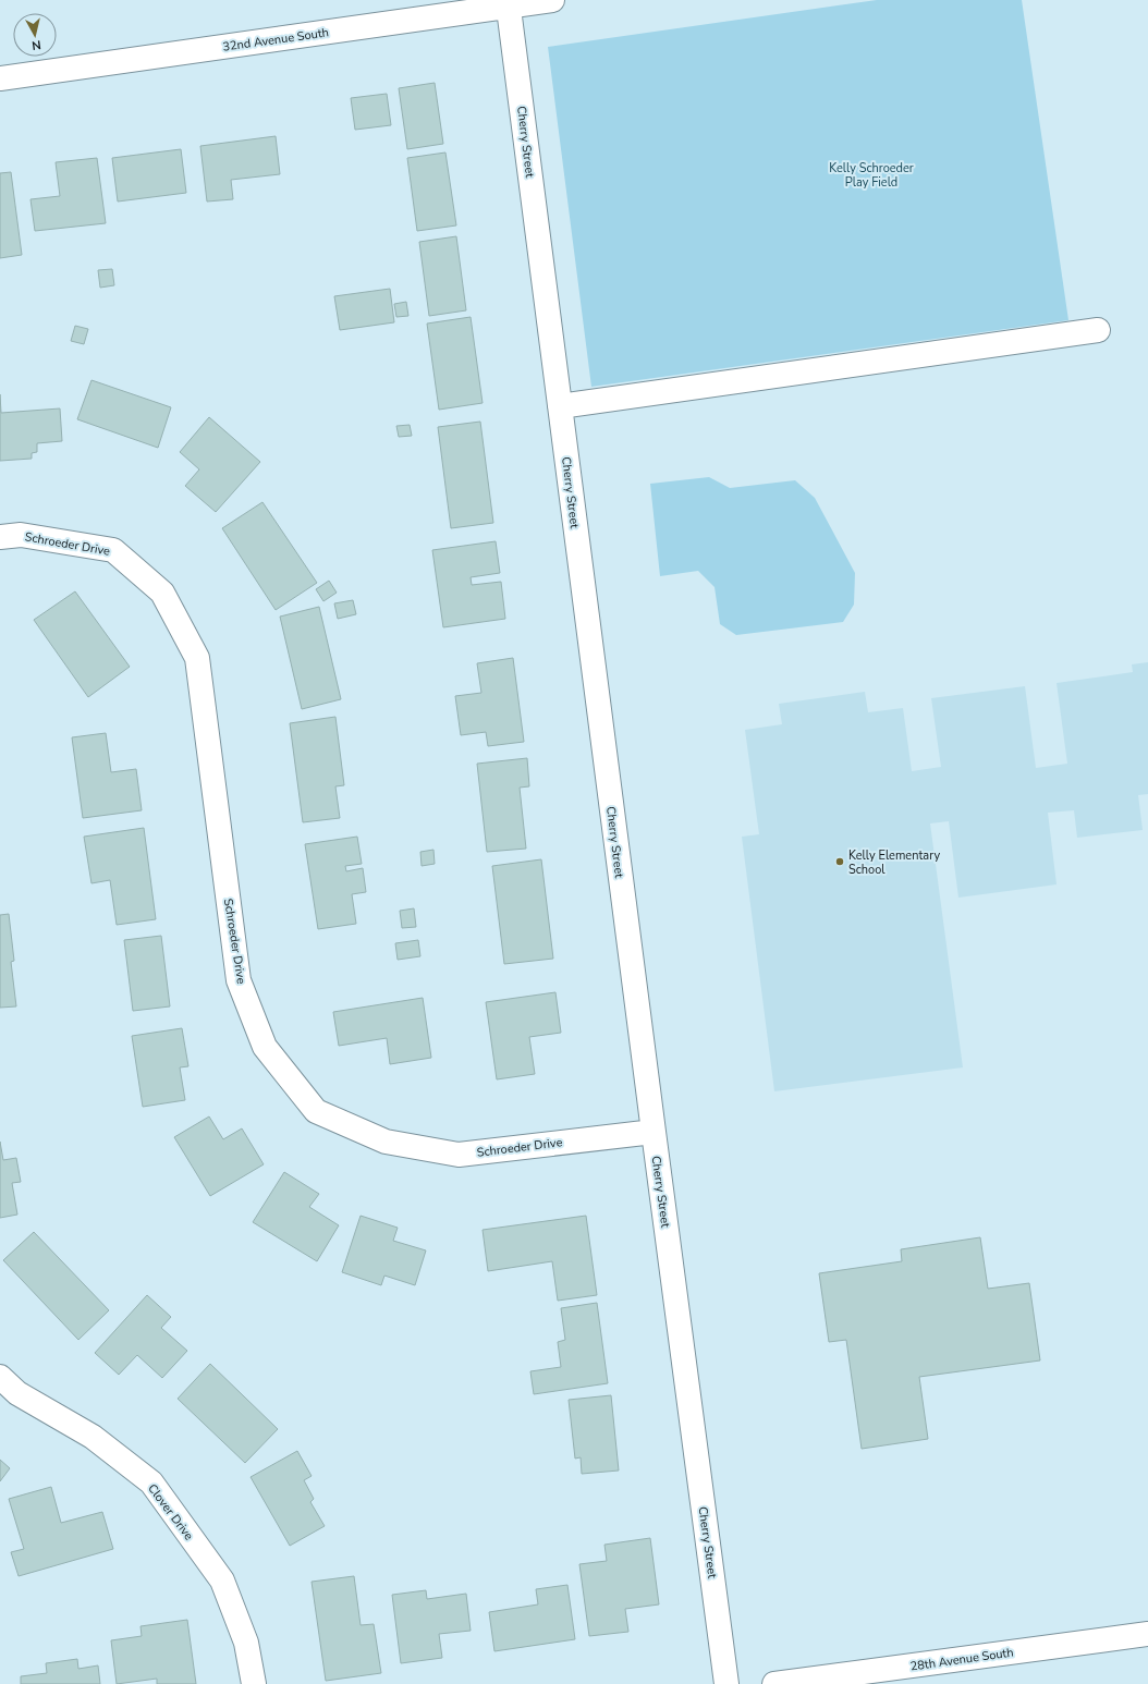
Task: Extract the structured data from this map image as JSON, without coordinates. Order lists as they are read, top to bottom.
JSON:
{
  "streets": {
    "street": [
      "32nd Avenue South",
      "Cherry Street",
      "Schroeder Drive",
      "Clover Drive",
      "28th Avenue South"
    ]
  },
  "crossings": [
    ["32nd Avenue South", "Cherry Street"],
    ["Cherry Street", "Schroeder Drive"]
  ],
  "parks": ["Kelly Schroeder Play Field"],
  "places": ["Kelly Elementary School"],
  "north": "bottom"
}
